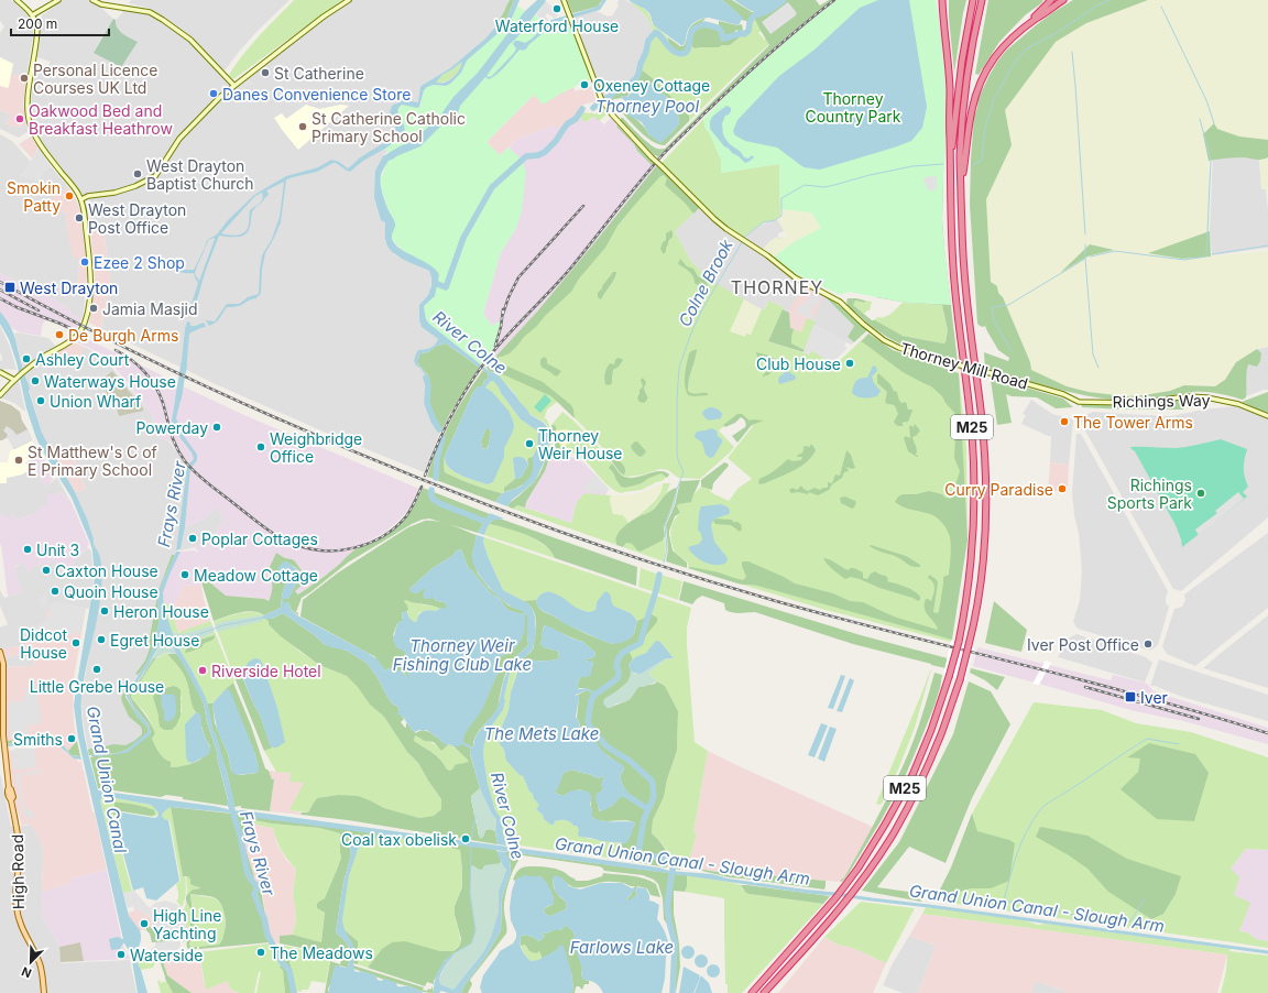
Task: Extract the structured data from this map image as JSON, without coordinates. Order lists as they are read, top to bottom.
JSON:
{
  "streets": {
    "highway": ["M25"],
    "main road": ["High Road"],
    "street": ["Thorney Mill Road", "Richings Way"]
  },
  "crossings": [
    ["Thorney Mill Road", "Richings Way"]
  ],
  "districts": ["THORNEY"],
  "water": [
    "Thorney Pool",
    "Colne Brook",
    "River Colne",
    "Frays River",
    "Thorney Weir Fishing Club Lake",
    "The Mets Lake",
    "Grand Union Canal",
    "Grand Union Canal - Slough Arm",
    "Farlows Lake"
  ],
  "parks": ["Thorney Country Park"],
  "places": {
    "other": [
      "Waterford House",
      "St Catherine",
      "Personal Licence Courses UK Ltd",
      "Oxeney Cottage",
      "Danes Convenience Store",
      "Oakwood Bed and Breakfast Heathrow",
      "St Catherine Catholic Primary School",
      "West Drayton Baptist Church",
      "Smokin Patty",
      "West Drayton Post Office",
      "Ezee 2 Shop",
      "Jamia Masjid",
      "De Burgh Arms",
      "Ashley Court",
      "Club House",
      "Waterways House",
      "Union Wharf",
      "The Tower Arms",
      "Powerday",
      "Thorney Weir House",
      "Weighbridge Office",
      "St Matthew's C of E Primary School",
      "Curry Paradise",
      "Richings Sports Park",
      "Poplar Cottages",
      "Unit 3",
      "Caxton House",
      "Meadow Cottage",
      "Quoin House",
      "Heron House",
      "Egret House",
      "Didcot House",
      "Iver Post Office",
      "Little Grebe House",
      "Riverside Hotel",
      "Smiths",
      "Coal tax obelisk",
      "High Line Yachting",
      "The Meadows",
      "Waterside"
    ],
    "transit": ["West Drayton", "Iver"]
  },
  "scale_bar": "200 m",
  "north": "bottom left"
}
